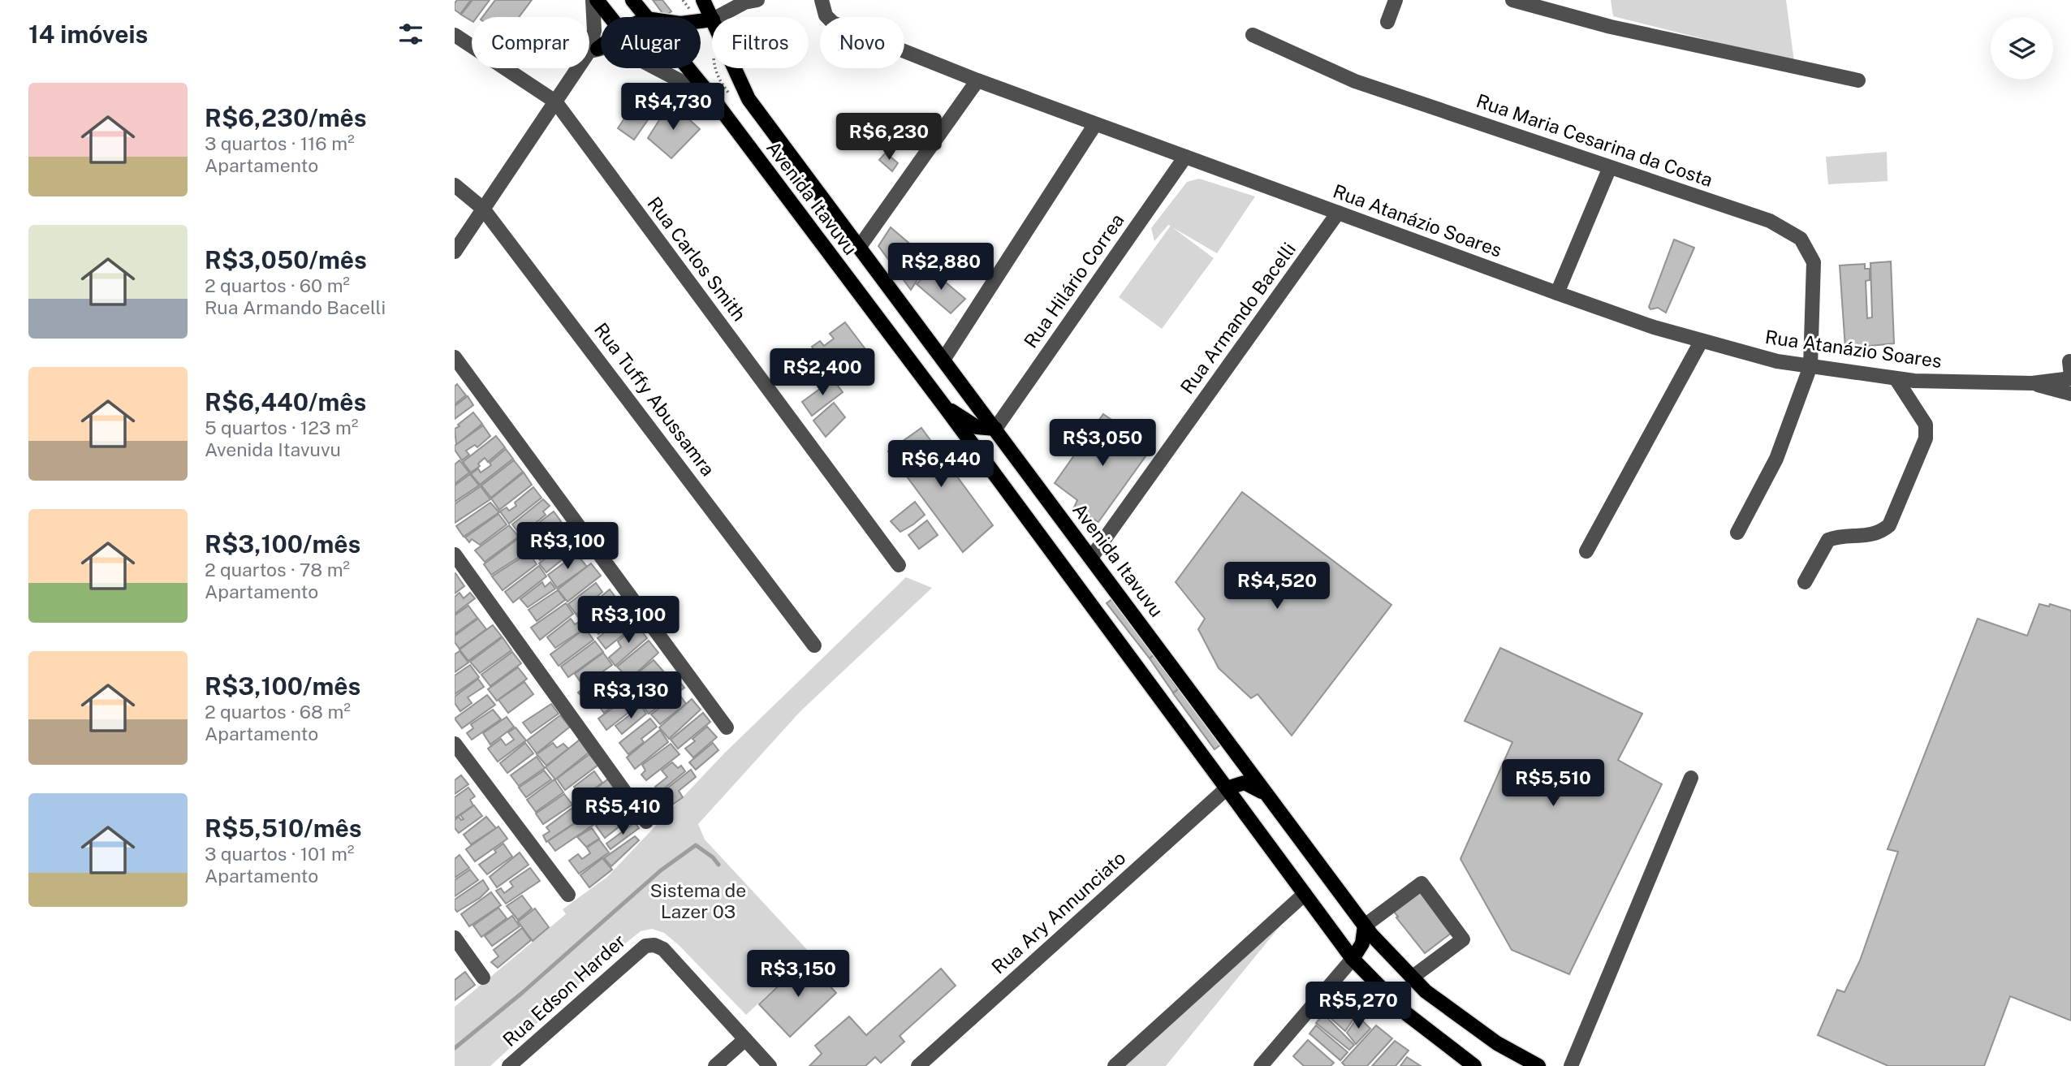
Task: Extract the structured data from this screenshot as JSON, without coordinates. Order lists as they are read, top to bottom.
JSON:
{
  "streets": {
    "main road": ["Avenida Itavuvu"],
    "street": [
      "Rua Maria Cesarina da Costa",
      "Rua Atanázio Soares",
      "Rua Carlos Smith",
      "Rua Hilário Correa",
      "Rua Armando Bacelli",
      "Rua Tuffy Abussamra",
      "Rua Ary Annunciato",
      "Rua Edson Harder"
    ]
  },
  "crossings": [
    ["Rua Maria Cesarina da Costa", "Rua Atanázio Soares"],
    ["Avenida Itavuvu", "Rua Hilário Correa"],
    ["Avenida Itavuvu", "Rua Armando Bacelli"],
    ["Avenida Itavuvu", "Rua Ary Annunciato"],
    ["Rua Atanázio Soares", "Rua Hilário Correa"],
    ["Rua Atanázio Soares", "Rua Armando Bacelli"]
  ],
  "parks": ["Sistema de Lazer 03"],
  "page": {
    "heading": "14 imóveis",
    "chip": [
      "Comprar",
      "Alugar",
      "Filtros",
      "Novo"
    ],
    "list": [
      {
        "name": "R$6,230/mês",
        "note": "3 quartos · 116 m² · Apartamento"
      },
      {
        "name": "R$3,050/mês",
        "note": "2 quartos · 60 m² · Rua Armando Bacelli"
      },
      {
        "name": "R$6,440/mês",
        "note": "5 quartos · 123 m² · Avenida Itavuvu"
      },
      {
        "name": "R$3,100/mês",
        "note": "2 quartos · 78 m² · Apartamento"
      },
      {
        "name": "R$3,100/mês",
        "note": "2 quartos · 68 m² · Apartamento"
      },
      {
        "name": "R$5,510/mês",
        "note": "3 quartos · 101 m² · Apartamento"
      }
    ],
    "price": [
      "R$4,730",
      "R$6,230",
      "R$2,880",
      "R$2,400",
      "R$3,050",
      "R$6,440",
      "R$3,100",
      "R$4,520",
      "R$3,100",
      "R$3,130",
      "R$5,510",
      "R$5,410",
      "R$3,150",
      "R$5,270"
    ]
  }
}
